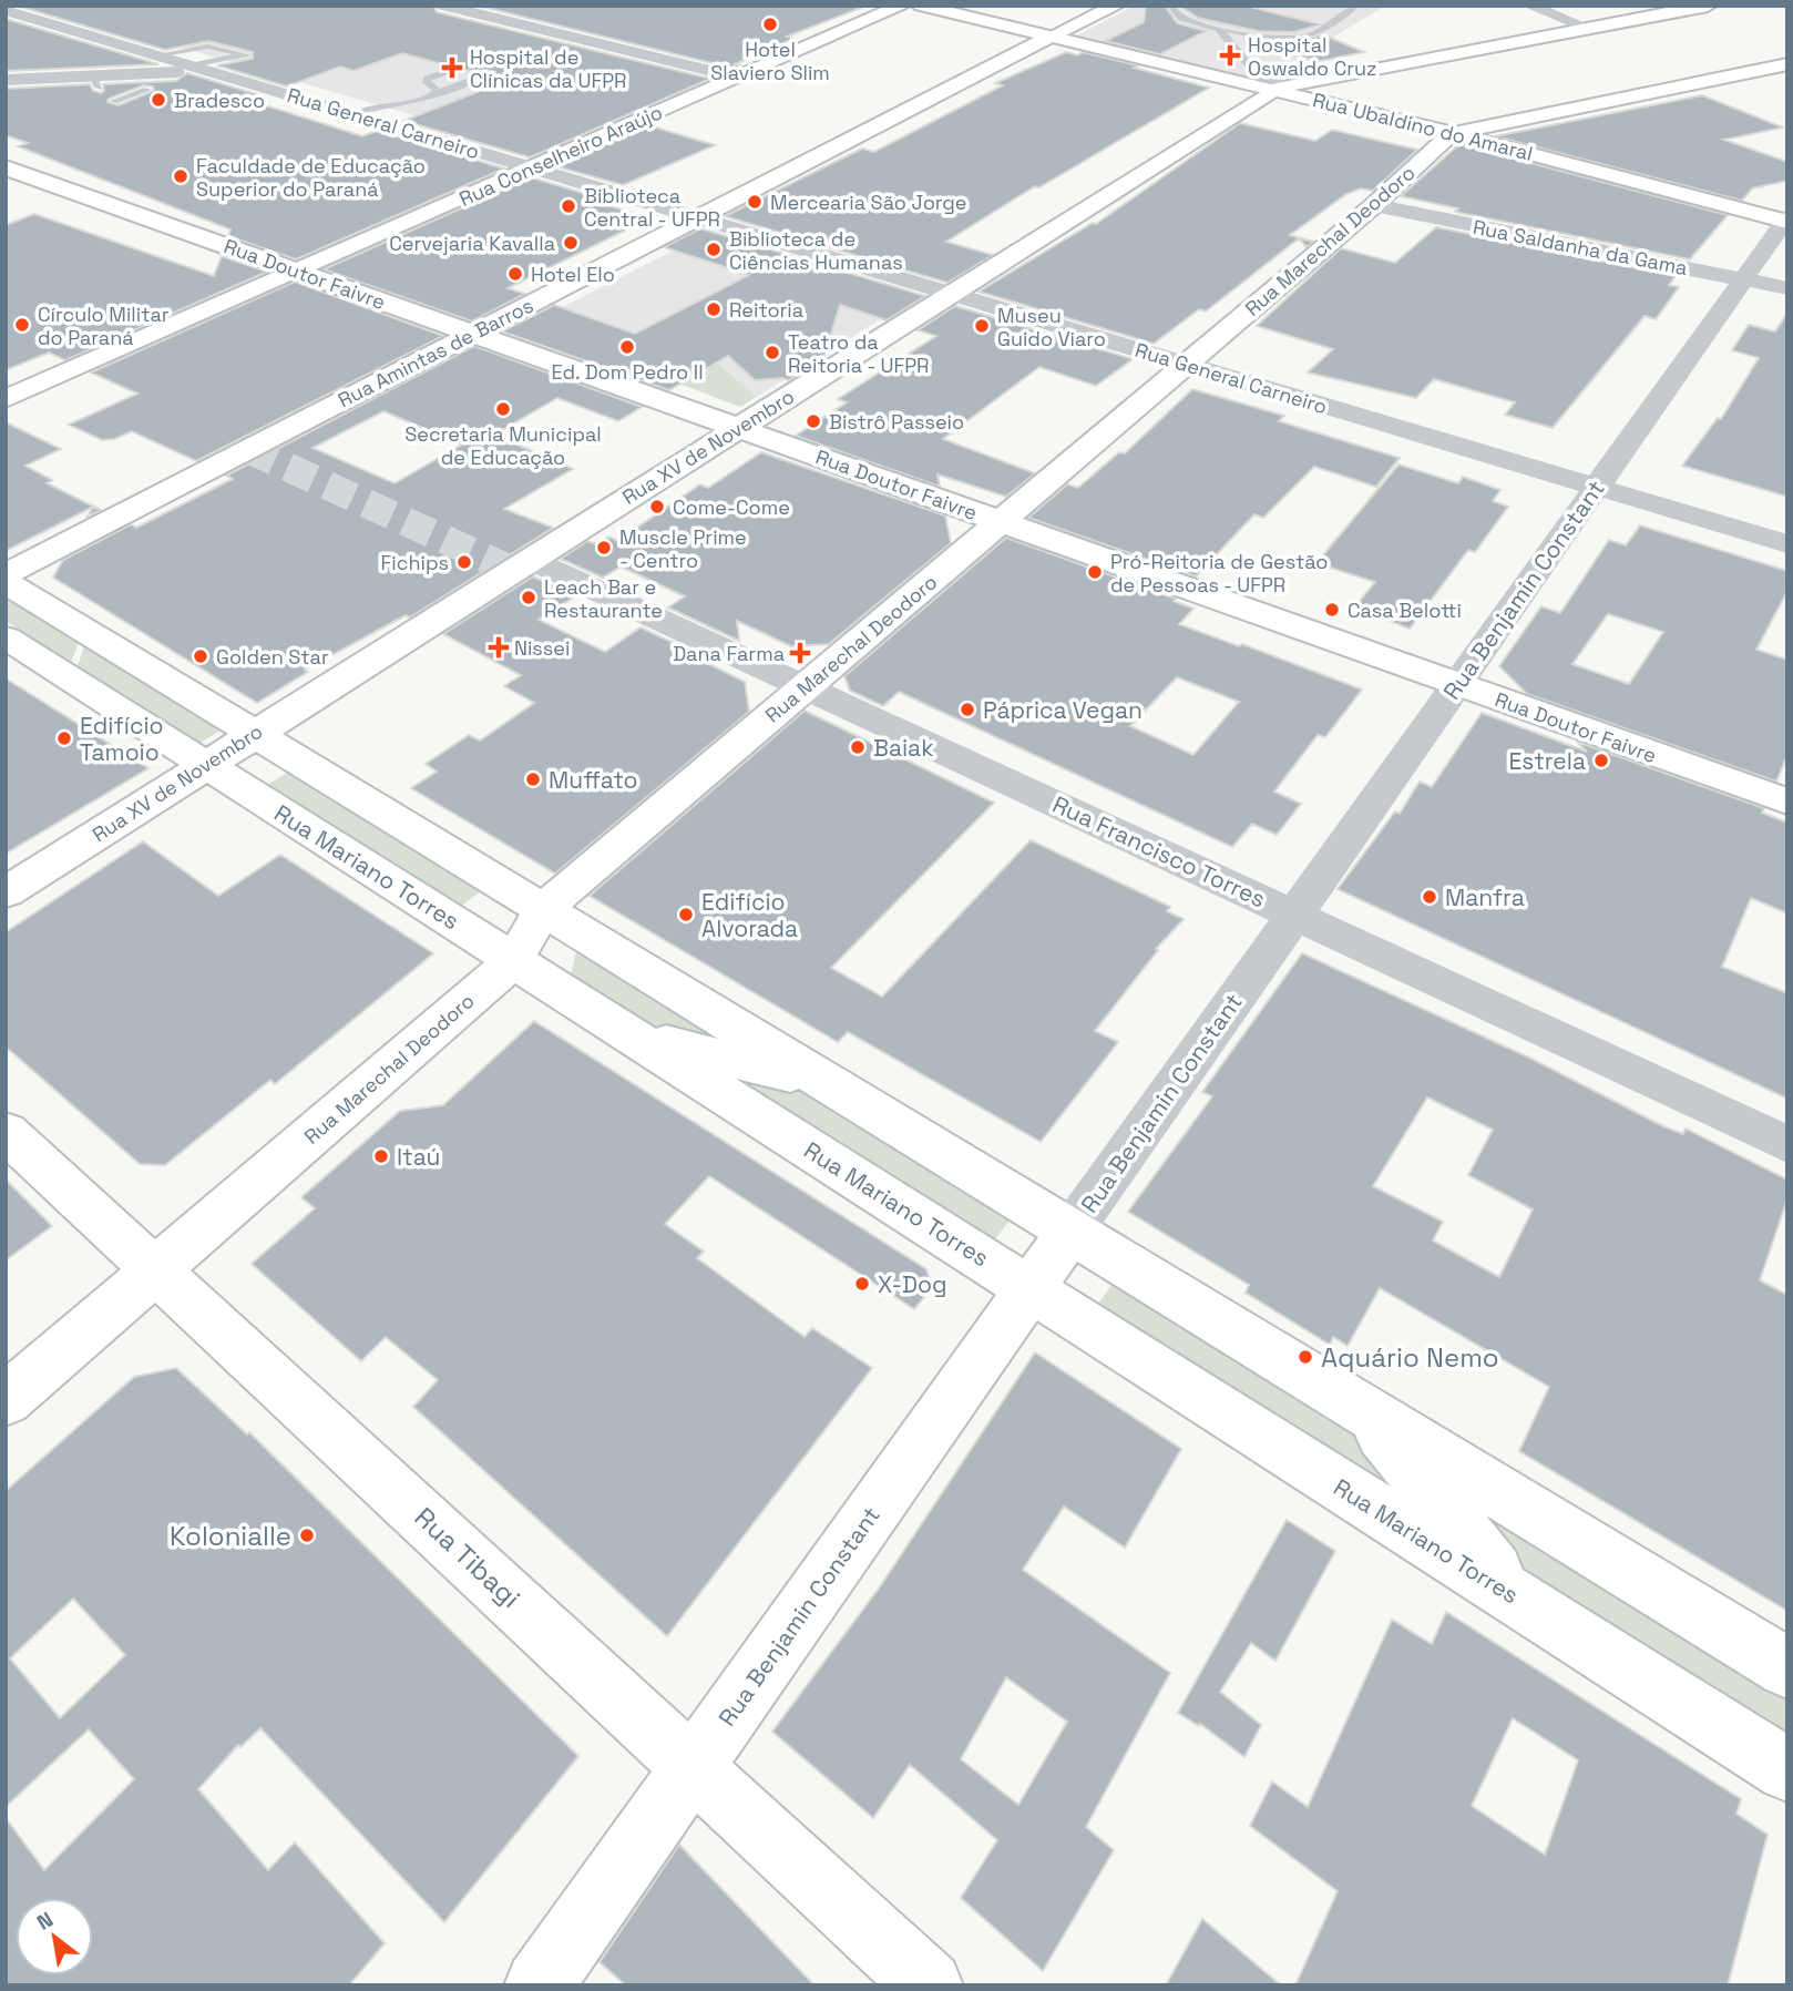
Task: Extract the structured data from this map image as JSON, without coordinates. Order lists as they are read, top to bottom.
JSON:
{
  "streets": {
    "main road": [
      "Rua Ubaldino do Amaral",
      "Rua Conselheiro Araújo",
      "Rua Marechal Deodoro",
      "Rua Doutor Faivre",
      "Rua Amintas de Barros",
      "Rua XV de Novembro",
      "Rua Benjamin Constant",
      "Rua Mariano Torres",
      "Rua Tibagi"
    ],
    "street": ["Rua General Carneiro", "Rua Saldanha da Gama", "Rua Francisco Torres"]
  },
  "crossings": [
    ["Rua General Carneiro", "Rua Conselheiro Araújo"],
    ["Rua General Carneiro", "Rua Marechal Deodoro"],
    ["Rua General Carneiro", "Rua Amintas de Barros"],
    ["Rua General Carneiro", "Rua XV de Novembro"],
    ["Rua General Carneiro", "Rua Benjamin Constant"],
    ["Rua Ubaldino do Amaral", "Rua Marechal Deodoro"],
    ["Rua Ubaldino do Amaral", "Rua Amintas de Barros"],
    ["Rua Ubaldino do Amaral", "Rua XV de Novembro"],
    ["Rua Ubaldino do Amaral", "Rua Benjamin Constant"],
    ["Rua Conselheiro Araújo", "Rua Doutor Faivre"],
    ["Rua Marechal Deodoro", "Rua Saldanha da Gama"],
    ["Rua Marechal Deodoro", "Rua Doutor Faivre"],
    ["Rua Marechal Deodoro", "Rua Francisco Torres"],
    ["Rua Marechal Deodoro", "Rua Mariano Torres"],
    ["Rua Marechal Deodoro", "Rua Tibagi"],
    ["Rua Saldanha da Gama", "Rua Benjamin Constant"],
    ["Rua Doutor Faivre", "Rua Amintas de Barros"],
    ["Rua Doutor Faivre", "Rua XV de Novembro"],
    ["Rua Doutor Faivre", "Rua Benjamin Constant"],
    ["Rua XV de Novembro", "Rua Francisco Torres"],
    ["Rua XV de Novembro", "Rua Mariano Torres"],
    ["Rua Benjamin Constant", "Rua Francisco Torres"],
    ["Rua Benjamin Constant", "Rua Mariano Torres"],
    ["Rua Benjamin Constant", "Rua Tibagi"]
  ],
  "places": {
    "other": [
      "Hotel Slaviero Slim",
      "Bradesco",
      "Faculdade de Educação Superior do Paraná",
      "Mercearia São Jorge",
      "Biblioteca Central - UFPR",
      "Cervejaria Kavalla",
      "Biblioteca de Ciências Humanas",
      "Hotel Elo",
      "Reitoria",
      "Círculo Militar do Paraná",
      "Museu Guido Viaro",
      "Ed. Dom Pedro II",
      "Teatro da Reitoria - UFPR",
      "Secretaria Municipal de Educação",
      "Bistrô Passeio",
      "Come-Come",
      "Muscle Prime - Centro",
      "Fichips",
      "Pró-Reitoria de Gestão de Pessoas - UFPR",
      "Leach Bar e Restaurante",
      "Casa Belotti",
      "Golden Star",
      "Páprica Vegan",
      "Edifício Tamoio",
      "Baiak",
      "Estrela",
      "Muffato",
      "Manfra",
      "Edifício Alvorada",
      "Itaú",
      "X-Dog",
      "Aquário Nemo",
      "Kolonialle"
    ],
    "health": [
      "Hospital Oswaldo Cruz",
      "Hospital de Clínicas da UFPR",
      "Nissei",
      "Dana Farma"
    ]
  },
  "north": "top left"
}
